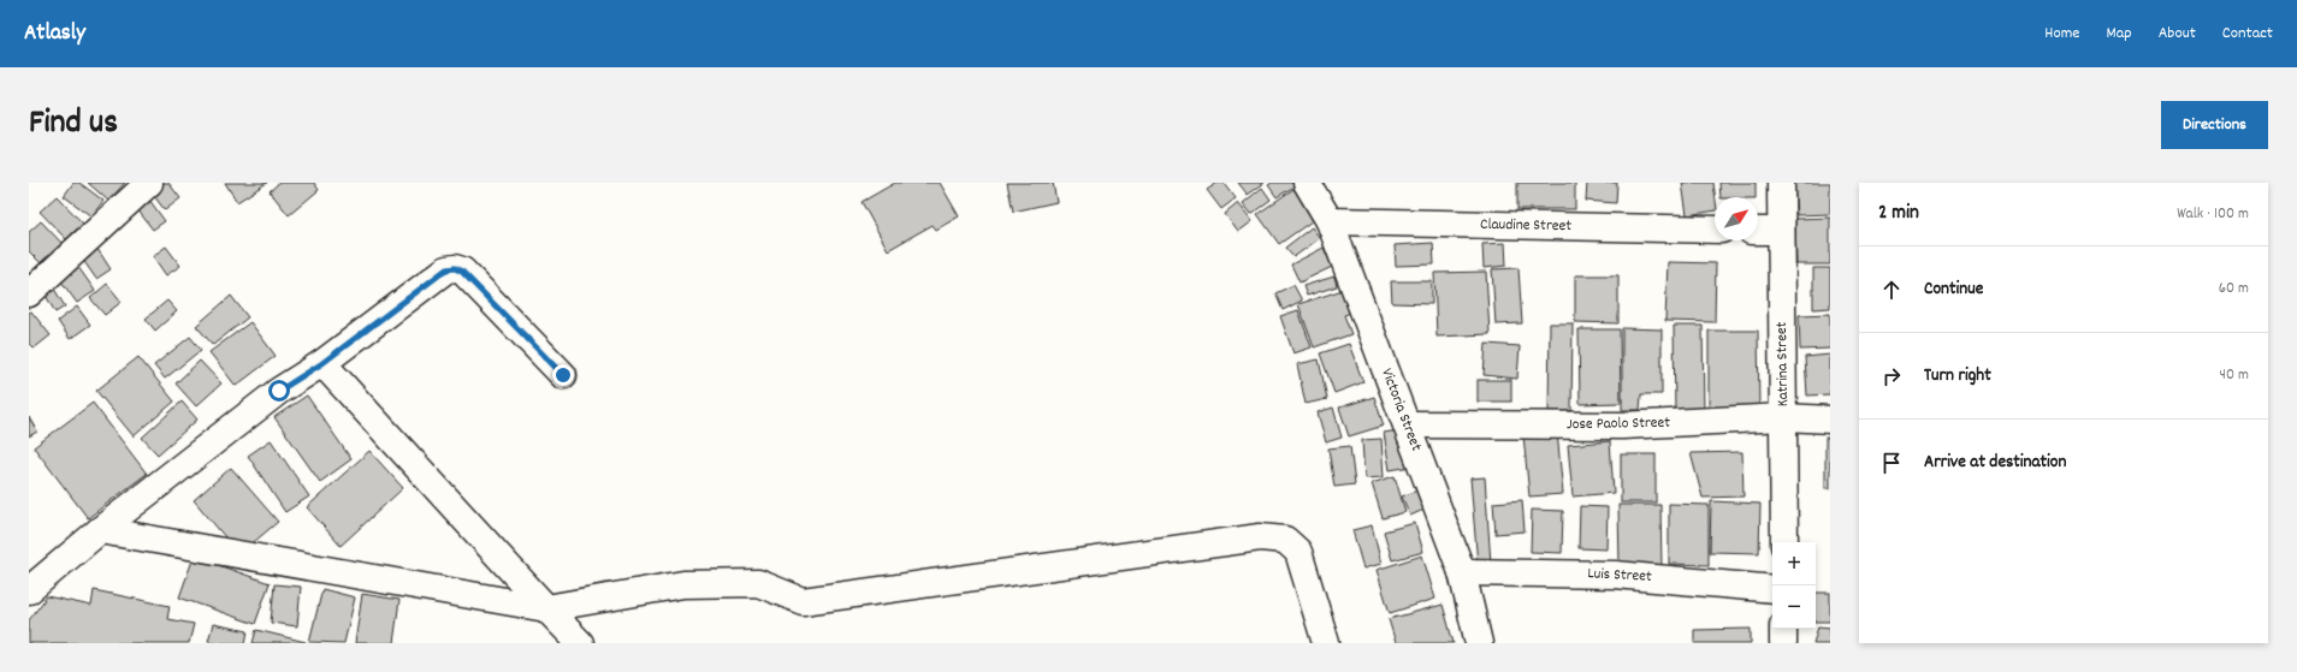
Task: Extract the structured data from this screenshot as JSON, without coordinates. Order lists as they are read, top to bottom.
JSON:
{
  "streets": {
    "street": [
      "Claudine Street",
      "Katrina Street",
      "Victoria Street",
      "Jose Paolo Street",
      "Luis Street"
    ]
  },
  "crossings": [
    ["Claudine Street", "Victoria Street"],
    ["Katrina Street", "Jose Paolo Street"],
    ["Victoria Street", "Jose Paolo Street"],
    ["Victoria Street", "Luis Street"]
  ],
  "north": "top right",
  "page": {
    "header": "Atlasly",
    "nav": [
      "Home",
      "Map",
      "About",
      "Contact"
    ],
    "title": "Find us",
    "buttons": "Directions",
    "heading": ["2 min", "Walk · 100 m"],
    "list": [
      ["Continue", "60 m"],
      ["Turn right", "40 m"],
      "Arrive at destination"
    ],
    "map_buttons": ["+", "−"]
  }
}
